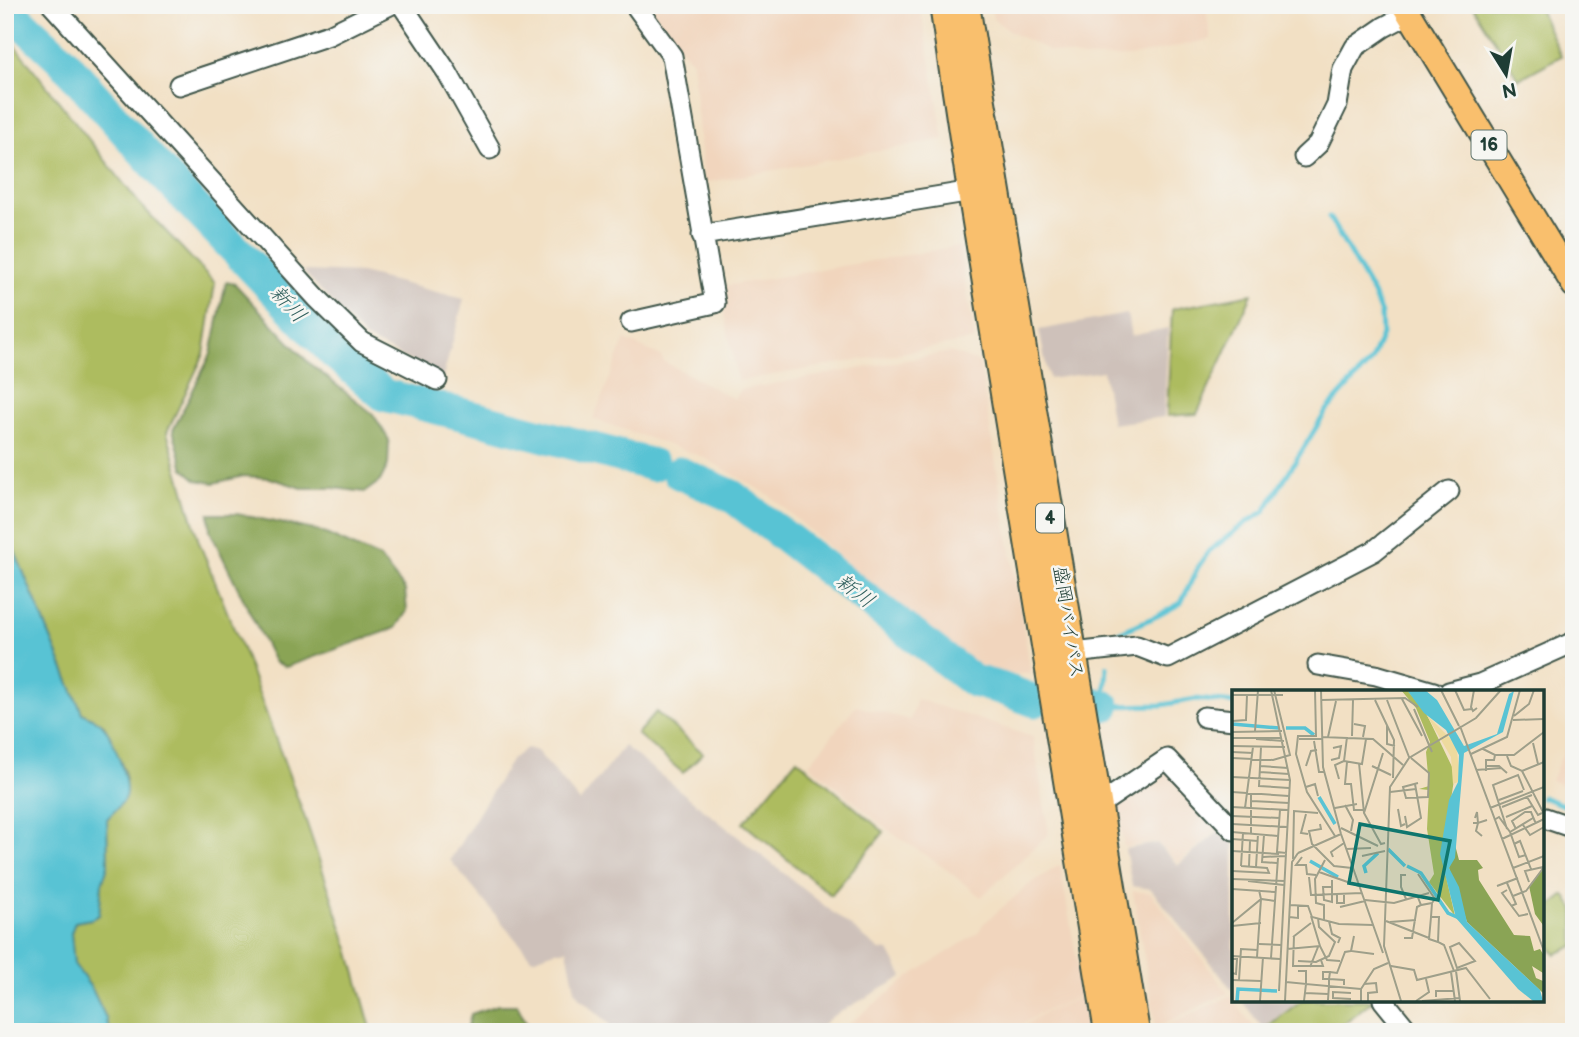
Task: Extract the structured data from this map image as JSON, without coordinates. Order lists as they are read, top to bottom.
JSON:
{
  "streets": {
    "highway": ["4", "盛岡バイパス"],
    "main road": ["16"]
  },
  "water": ["新川"],
  "north": "bottom"
}
